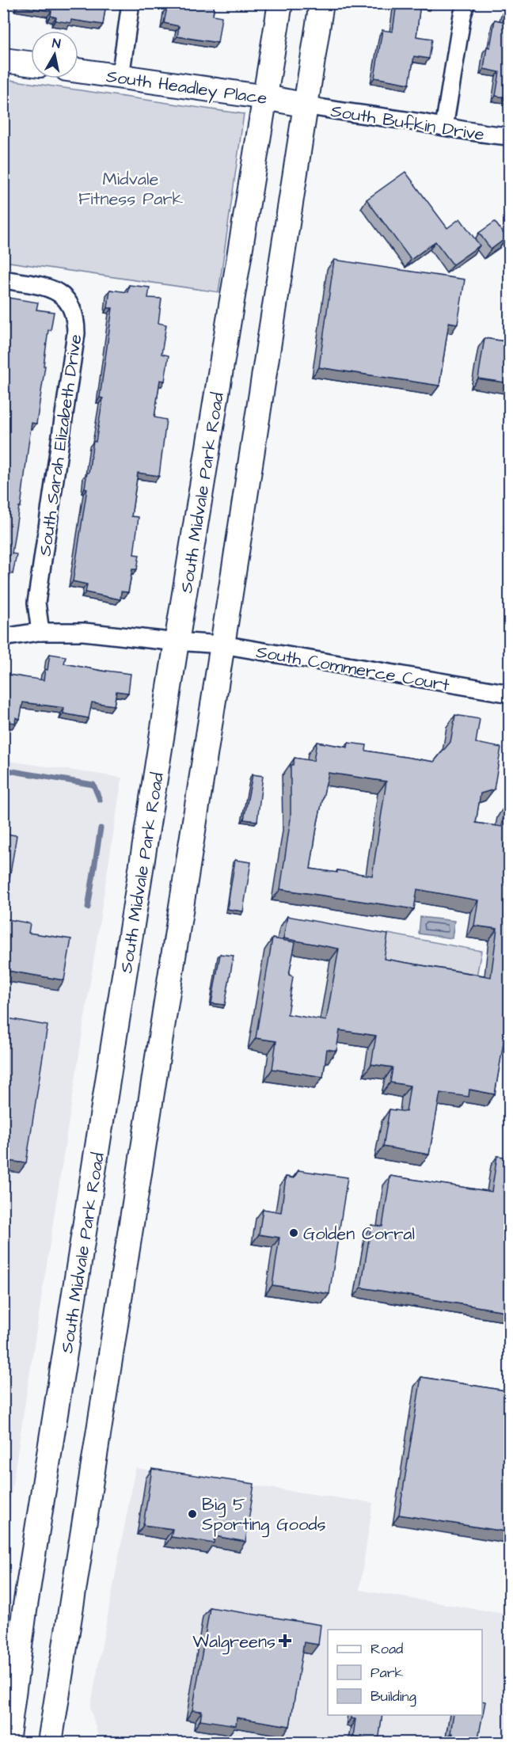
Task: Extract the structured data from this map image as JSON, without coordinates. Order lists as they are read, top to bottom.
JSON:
{
  "streets": {
    "main road": ["South Headley Place", "South Midvale Park Road"],
    "street": ["South Bufkin Drive", "South Sarah Elizabeth Drive", "South Commerce Court"]
  },
  "crossings": [
    ["South Headley Place", "South Bufkin Drive"],
    ["South Headley Place", "South Midvale Park Road"],
    ["South Sarah Elizabeth Drive", "South Commerce Court"],
    ["South Midvale Park Road", "South Commerce Court"]
  ],
  "parks": ["Midvale Fitness Park"],
  "places": {
    "other": ["Golden Corral", "Big 5 Sporting Goods"],
    "health": ["Walgreens"]
  },
  "legend": ["Road", "Park", "Building"],
  "north": "top"
}
